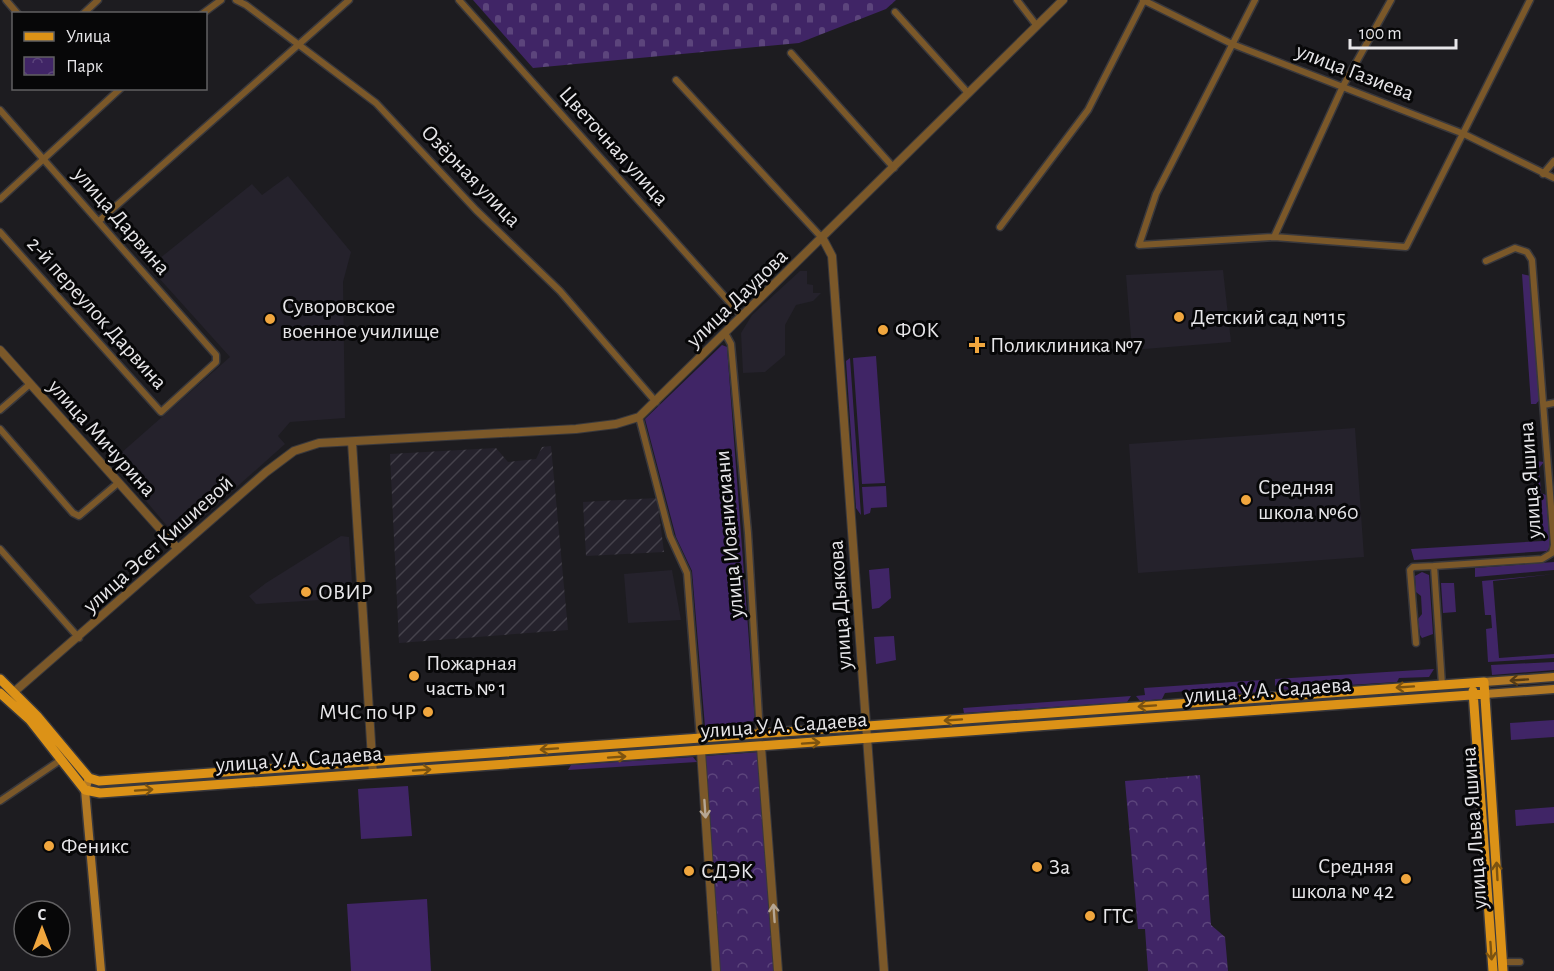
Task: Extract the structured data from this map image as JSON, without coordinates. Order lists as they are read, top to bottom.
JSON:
{
  "streets": {
    "main road": ["улица Эсет Кишиевой", "улица У.А. Садаева", "улица Льва Яшина"],
    "street": [
      "улица Газиева",
      "Цветочная улица",
      "Озёрная улица",
      "улица Дарвина",
      "улица Даудова",
      "2-й переулок Дарвина",
      "улица Мичурина",
      "улица Яшина",
      "улица Иоанисиани",
      "улица Дьякова"
    ]
  },
  "crossings": [
    ["Цветочная улица", "улица Даудова"],
    ["Озёрная улица", "улица Даудова"],
    ["улица Дарвина", "2-й переулок Дарвина"],
    ["улица Даудова", "улица Иоанисиани"],
    ["улица Даудова", "улица Эсет Кишиевой"],
    ["улица Даудова", "улица Дьякова"],
    ["улица Мичурина", "улица Эсет Кишиевой"],
    ["улица Иоанисиани", "улица У.А. Садаева"],
    ["улица Дьякова", "улица У.А. Садаева"],
    ["улица У.А. Садаева", "улица Льва Яшина"]
  ],
  "places": {
    "other": [
      "Детский сад №115",
      "Суворовское военное училище",
      "ФОК",
      "Средняя школа №60",
      "ОВИР",
      "Пожарная часть № 1",
      "МЧС по ЧР",
      "Феникс",
      "За",
      "СДЭК",
      "Средняя школа № 42",
      "ГТС"
    ],
    "health": ["Поликлиника №7"]
  },
  "legend": ["Улица", "Парк"],
  "scale_bar": "100 m",
  "north": "top"
}
